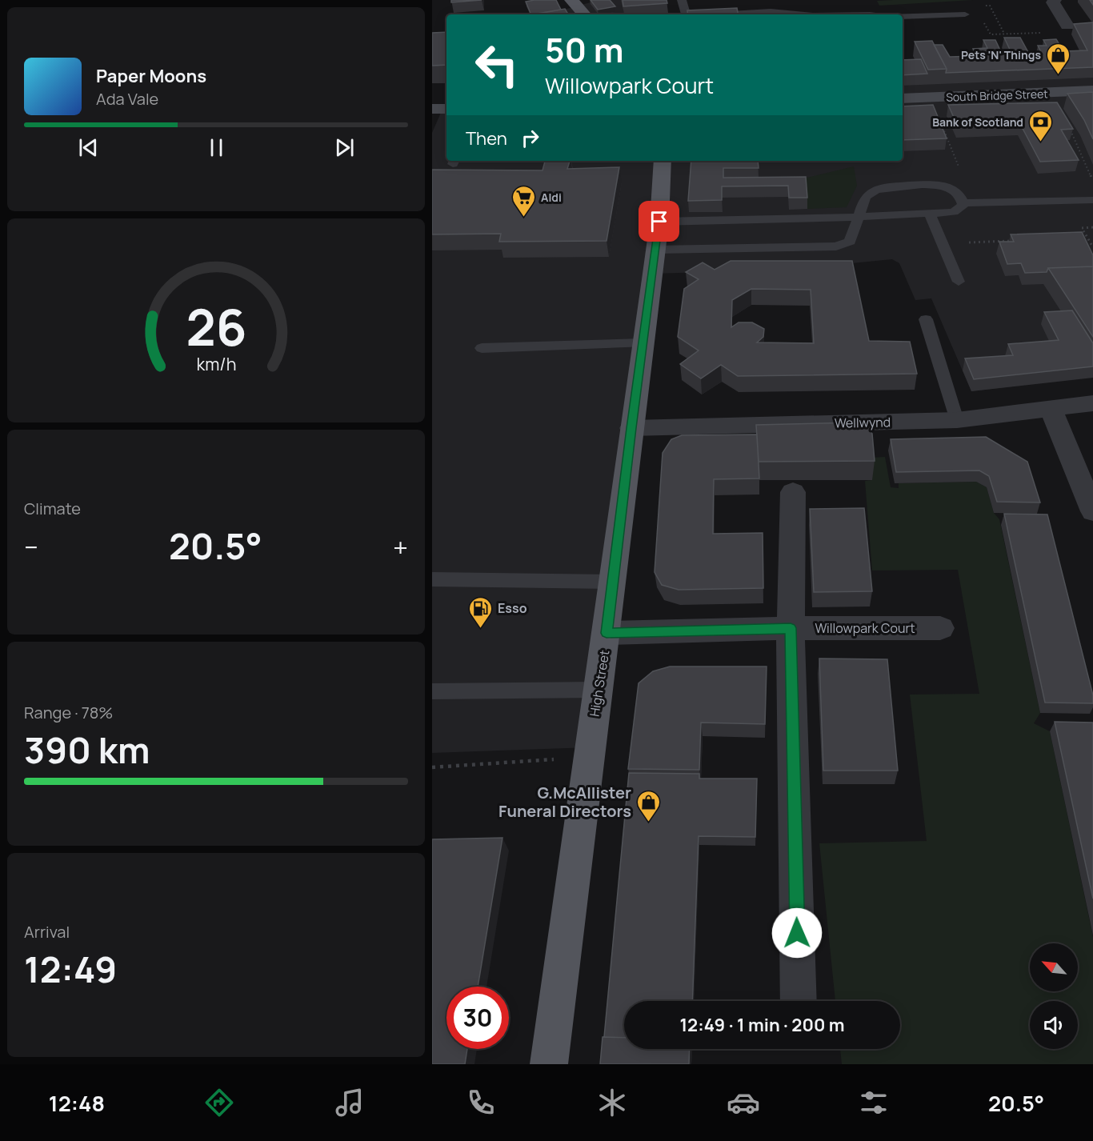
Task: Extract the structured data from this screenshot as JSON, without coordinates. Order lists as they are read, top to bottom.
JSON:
{
  "streets": {
    "main road": ["South Bridge Street", "High Street"],
    "street": ["Wellwynd", "Willowpark Court"]
  },
  "crossings": [
    ["Wellwynd", "High Street"],
    ["Willowpark Court", "High Street"]
  ],
  "places": {
    "shop": ["Pets 'N' Things", "G.McAllister Funeral Directors"],
    "bank": ["Bank of Scotland"],
    "supermarket": ["Aldi"],
    "fuel station": ["Esso"]
  },
  "north": "top left",
  "page": {
    "turn": ["50 m", "Willowpark Court"],
    "song": ["Paper Moons", "Ada Vale"],
    "then": "Then",
    "tile": [
      "Climate",
      ["Range · 78%", "390 km"],
      ["Arrival", "12:49"]
    ],
    "heat": ["−", "20.5°", "+"],
    "limit": "30",
    "trip": "12:49 · 1 min · 200 m",
    "tabs": ["12:48", "20.5°"],
    "gauge": ["26", "km/h"]
  }
}
